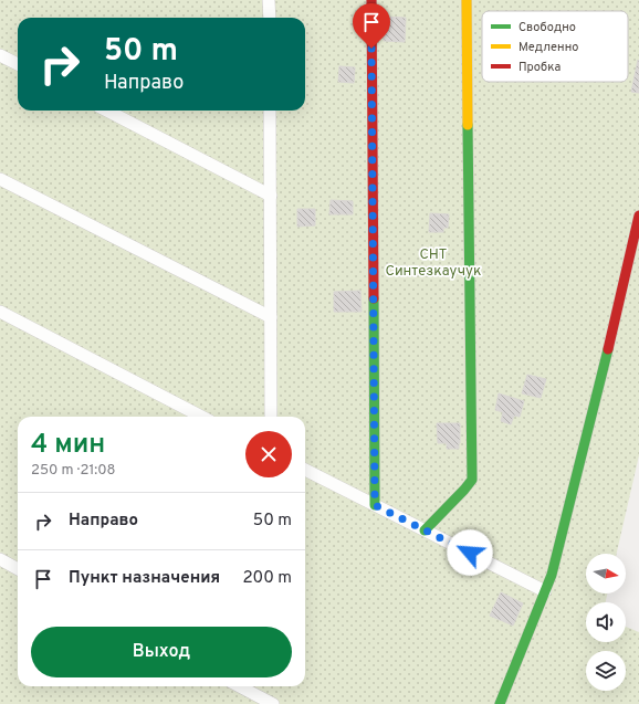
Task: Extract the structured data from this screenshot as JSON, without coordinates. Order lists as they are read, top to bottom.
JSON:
{
  "parks": ["СНТ Синтезкаучук"],
  "legend": ["Свободно", "Медленно", "Пробка"],
  "north": "right",
  "page": {
    "turn": ["50 m", "Направо"],
    "heading": ["4 мин", "250 m · 21:08"],
    "list": [
      {
        "name": "Направо",
        "value": "50 m"
      },
      {
        "name": "Пункт назначения",
        "value": "200 m"
      }
    ],
    "buttons": "Выход"
  }
}
